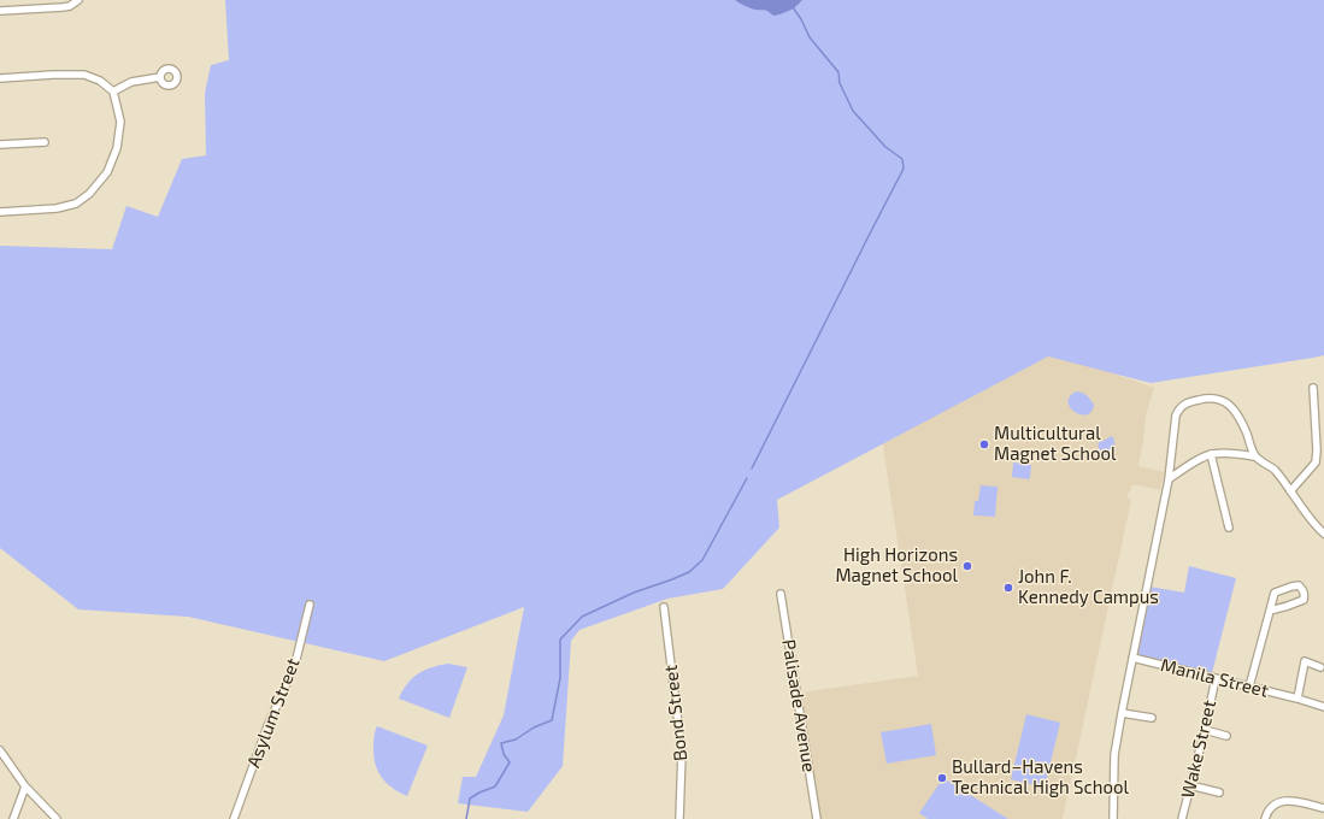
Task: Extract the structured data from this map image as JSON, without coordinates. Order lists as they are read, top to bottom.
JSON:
{
  "streets": {
    "street": [
      "Manila Street",
      "Palisade Avenue",
      "Asylum Street",
      "Bond Street",
      "Wake Street"
    ]
  },
  "crossings": [
    ["Manila Street", "Wake Street"]
  ],
  "places": [
    "Multicultural Magnet School",
    "High Horizons Magnet School",
    "John F. Kennedy Campus",
    "Bullard–Havens Technical High School"
  ]
}
